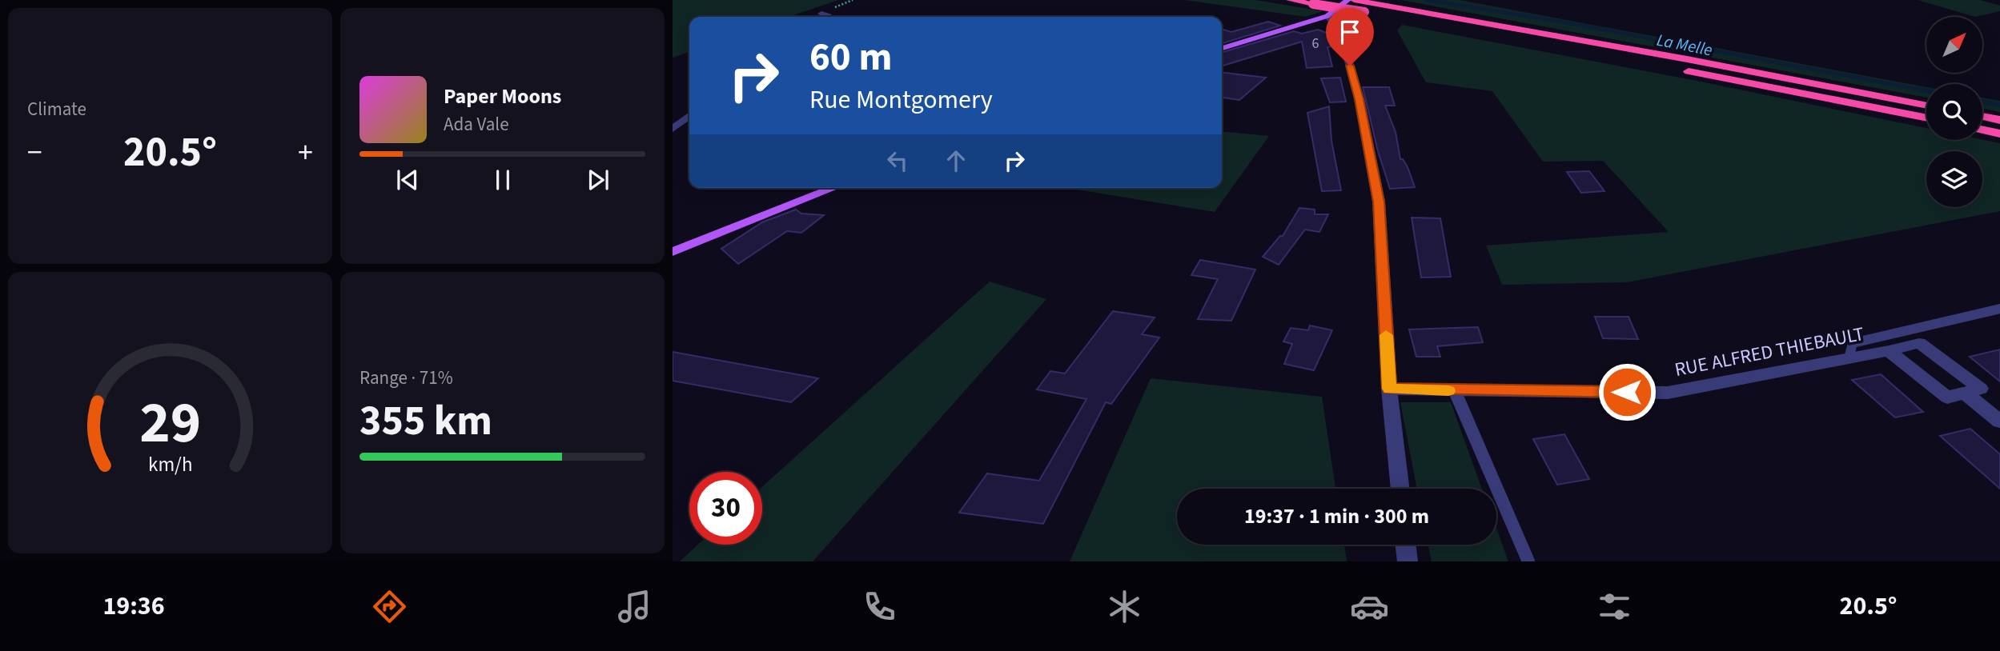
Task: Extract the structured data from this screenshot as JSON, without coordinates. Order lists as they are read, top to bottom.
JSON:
{
  "streets": {
    "street": ["RUE ALFRED THIEBAULT"]
  },
  "water": ["La Melle"],
  "house_numbers": ["6"],
  "north": "top right",
  "page": {
    "tile": [
      "Climate",
      ["Range · 71%", "355 km"]
    ],
    "turn": ["60 m", "Rue Montgomery"],
    "song": ["Paper Moons", "Ada Vale"],
    "heat": ["−", "20.5°", "+"],
    "limit": "30",
    "trip": "19:37 · 1 min · 300 m",
    "tabs": ["19:36", "20.5°"],
    "gauge": ["29", "km/h"]
  }
}
